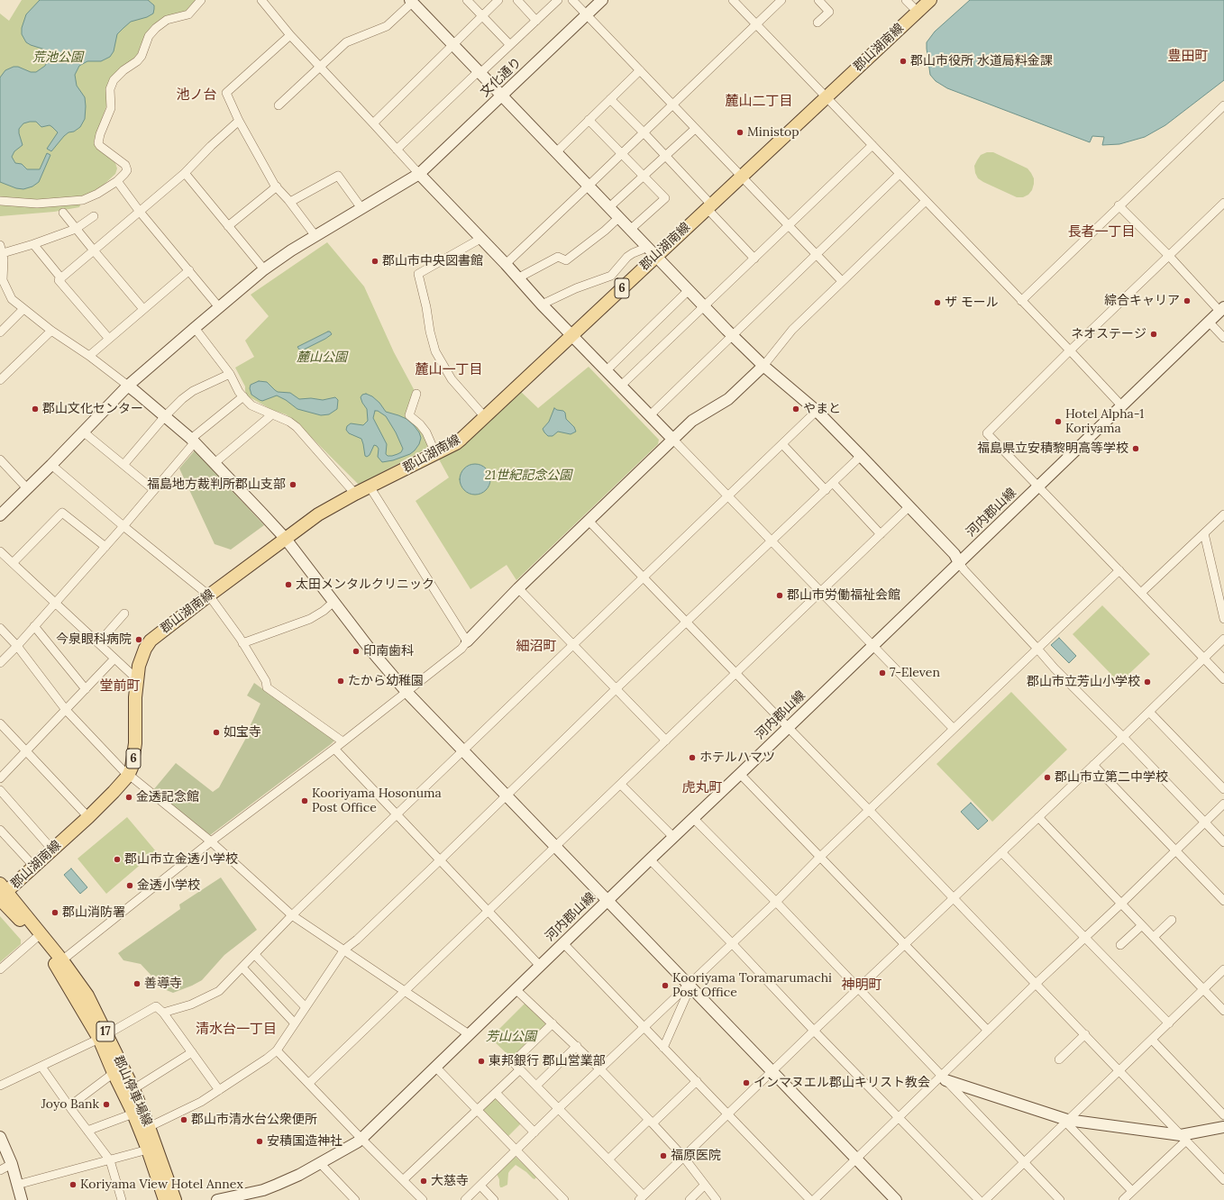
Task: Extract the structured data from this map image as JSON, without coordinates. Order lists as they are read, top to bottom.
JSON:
{
  "streets": {
    "main road": [
      "郡山湖南線",
      "6",
      "17",
      "郡山停車場線"
    ],
    "street": ["文化通り", "河内郡山線"]
  },
  "crossings": [
    ["郡山湖南線", "郡山停車場線"]
  ],
  "districts": [
    "豊田町",
    "池ノ台",
    "麓山二丁目",
    "長者一丁目",
    "麓山一丁目",
    "細沼町",
    "堂前町",
    "虎丸町",
    "神明町",
    "清水台一丁目"
  ],
  "parks": [
    "荒池公園",
    "麓山公園",
    "21世紀記念公園",
    "芳山公園"
  ],
  "places": [
    "郡山市役所 水道局料金課",
    "Ministop",
    "郡山市中央図書館",
    "綜合キャリア",
    "ザ モール",
    "ネオステージ",
    "郡山文化センター",
    "やまと",
    "Hotel Alpha-1 Koriyama",
    "福島県立安積黎明高等学校",
    "福島地方裁判所郡山支部",
    "太田メンタルクリニック",
    "郡山市労働福祉会館",
    "今泉眼科病院",
    "印南歯科",
    "7-Eleven",
    "たから幼稚園",
    "郡山市立芳山小学校",
    "如宝寺",
    "ホテルハマツ",
    "郡山市立第二中学校",
    "金透記念館",
    "Kooriyama Hosonuma Post Office",
    "郡山市立金透小学校",
    "金透小学校",
    "郡山消防署",
    "善導寺",
    "Kooriyama Toramarumachi Post Office",
    "東邦銀行 郡山営業部",
    "インマヌエル郡山キリスト教会",
    "Joyo Bank",
    "郡山市清水台公衆便所",
    "安積国造神社",
    "福原医院",
    "大慈寺",
    "Koriyama View Hotel Annex"
  ]
}
